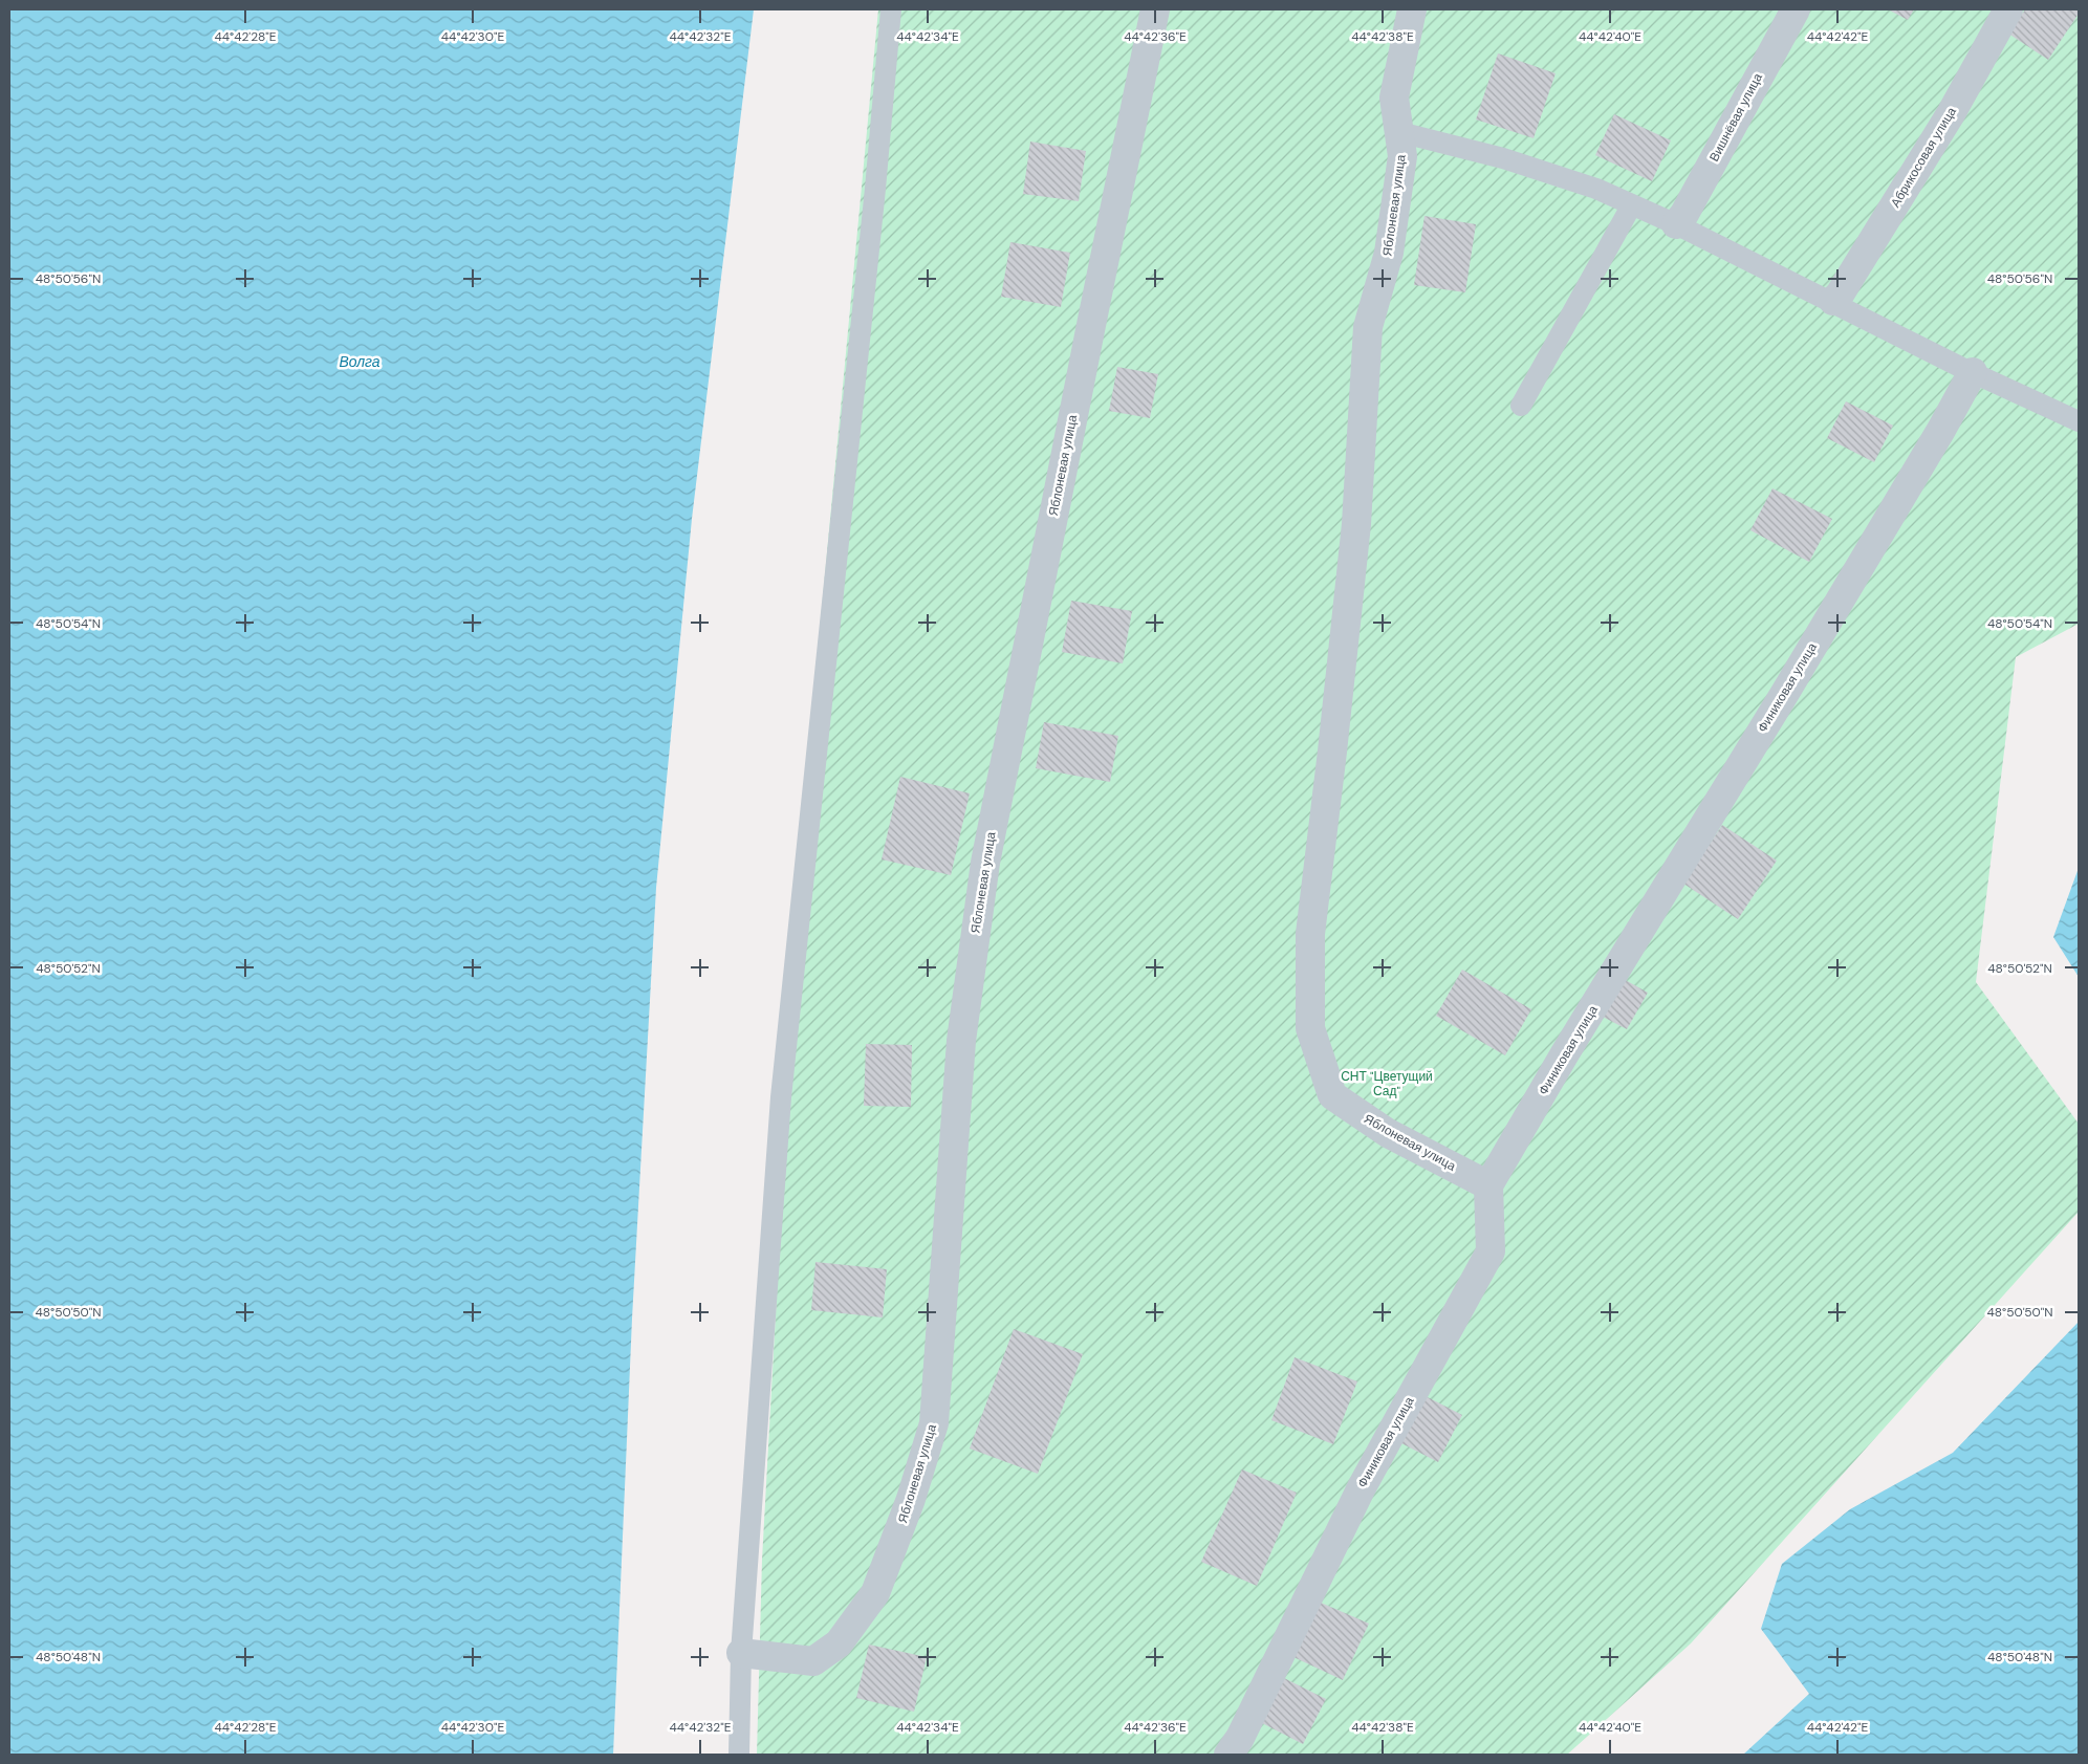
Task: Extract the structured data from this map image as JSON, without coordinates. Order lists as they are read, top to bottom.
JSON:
{
  "streets": {
    "street": [
      "Вишнёвая улица",
      "Абрикосовая улица",
      "Яблоневая улица",
      "Финиковая улица"
    ]
  },
  "crossings": [
    ["Яблоневая улица", "Финиковая улица"]
  ],
  "water": ["Волга"],
  "parks": ["СНТ \"Цветущий Сад\""],
  "coordinates": [
    "44°42'28\"E",
    "44°42'30\"E",
    "44°42'32\"E",
    "44°42'34\"E",
    "44°42'36\"E",
    "44°42'38\"E",
    "44°42'40\"E",
    "44°42'42\"E",
    "48°50'56\"N",
    "48°50'54\"N",
    "48°50'52\"N",
    "48°50'50\"N",
    "48°50'48\"N"
  ]
}
